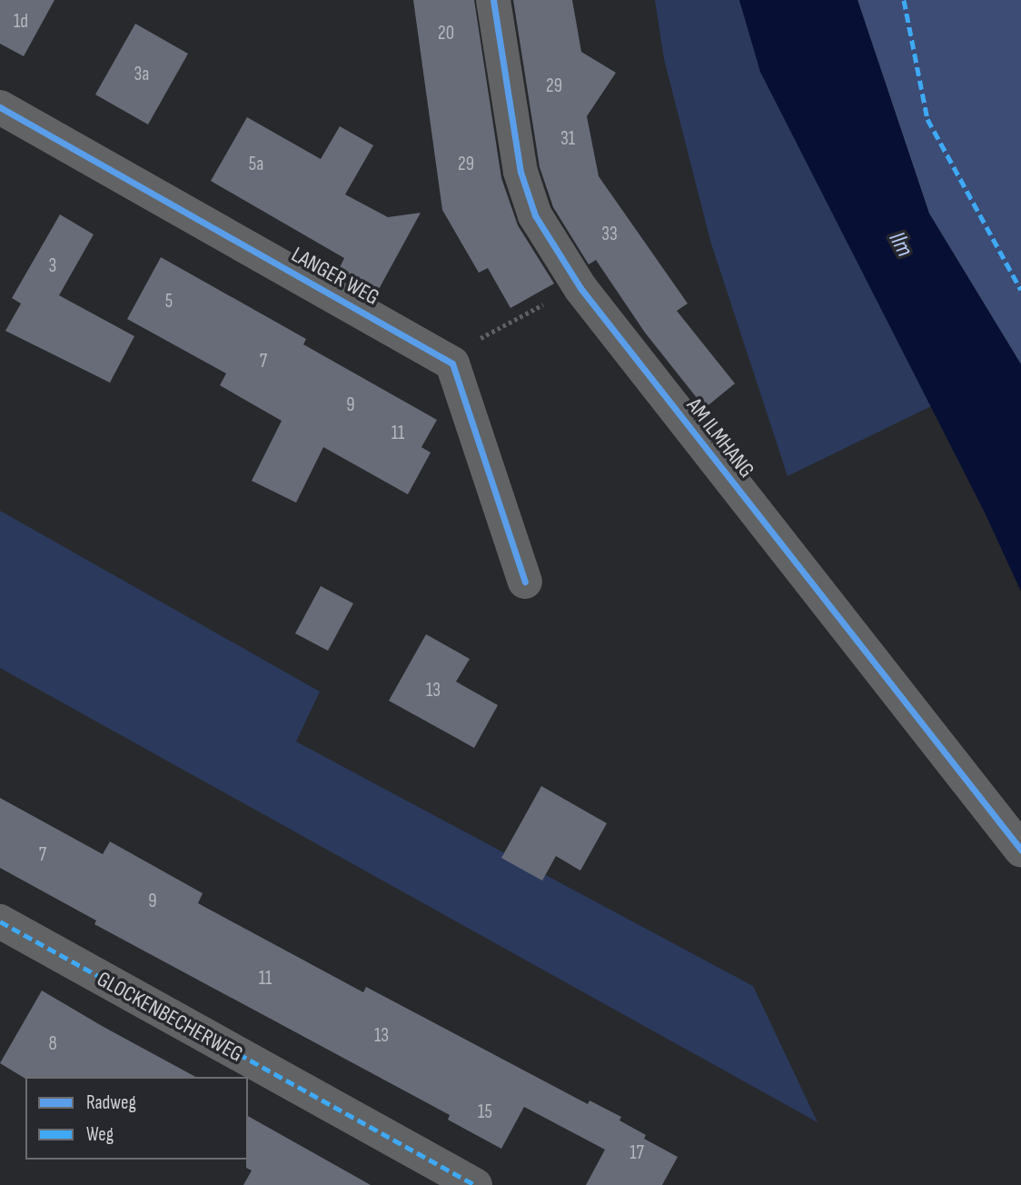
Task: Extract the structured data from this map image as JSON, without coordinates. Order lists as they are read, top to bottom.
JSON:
{
  "streets": {
    "street": ["LANGER WEG", "AM ILMHANG", "GLOCKENBECHERWEG"]
  },
  "water": ["Ilm"],
  "house_numbers": [
    "1d",
    "20",
    "3a",
    "29",
    "31",
    "5a",
    "29",
    "33",
    "3",
    "5",
    "7",
    "9",
    "11",
    "13",
    "7",
    "9",
    "11",
    "13",
    "8",
    "15",
    "17"
  ],
  "legend": ["Radweg", "Weg"]
}
